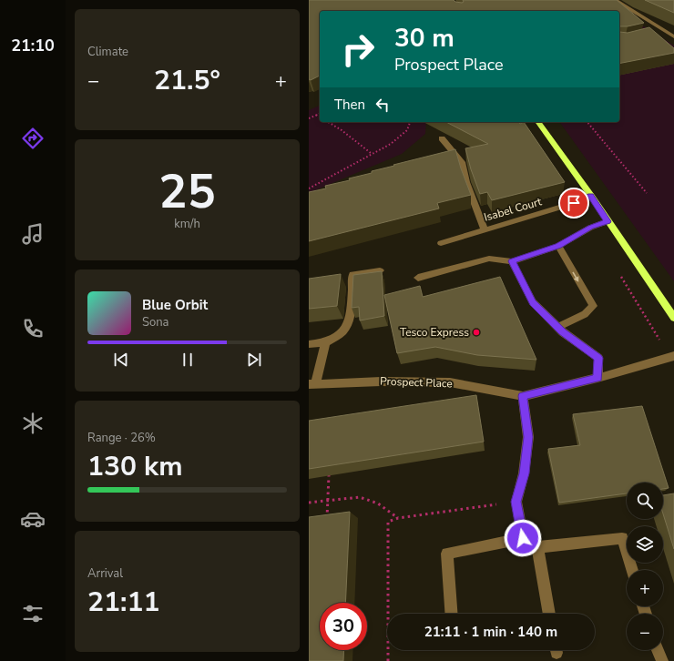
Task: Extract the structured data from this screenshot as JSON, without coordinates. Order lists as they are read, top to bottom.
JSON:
{
  "streets": {
    "street": ["Isabel Court", "Prospect Place"]
  },
  "places": ["Tesco Express"],
  "page": {
    "tabs": "21:10",
    "tile": [
      "Climate",
      ["25", "km/h"],
      ["Range · 26%", "130 km"],
      ["Arrival", "21:11"]
    ],
    "turn": ["30 m", "Prospect Place"],
    "heat": ["−", "21.5°", "+"],
    "then": "Then",
    "song": ["Blue Orbit", "Sona"],
    "map_buttons": ["+", "−"],
    "limit": "30",
    "trip": "21:11 · 1 min · 140 m"
  }
}
